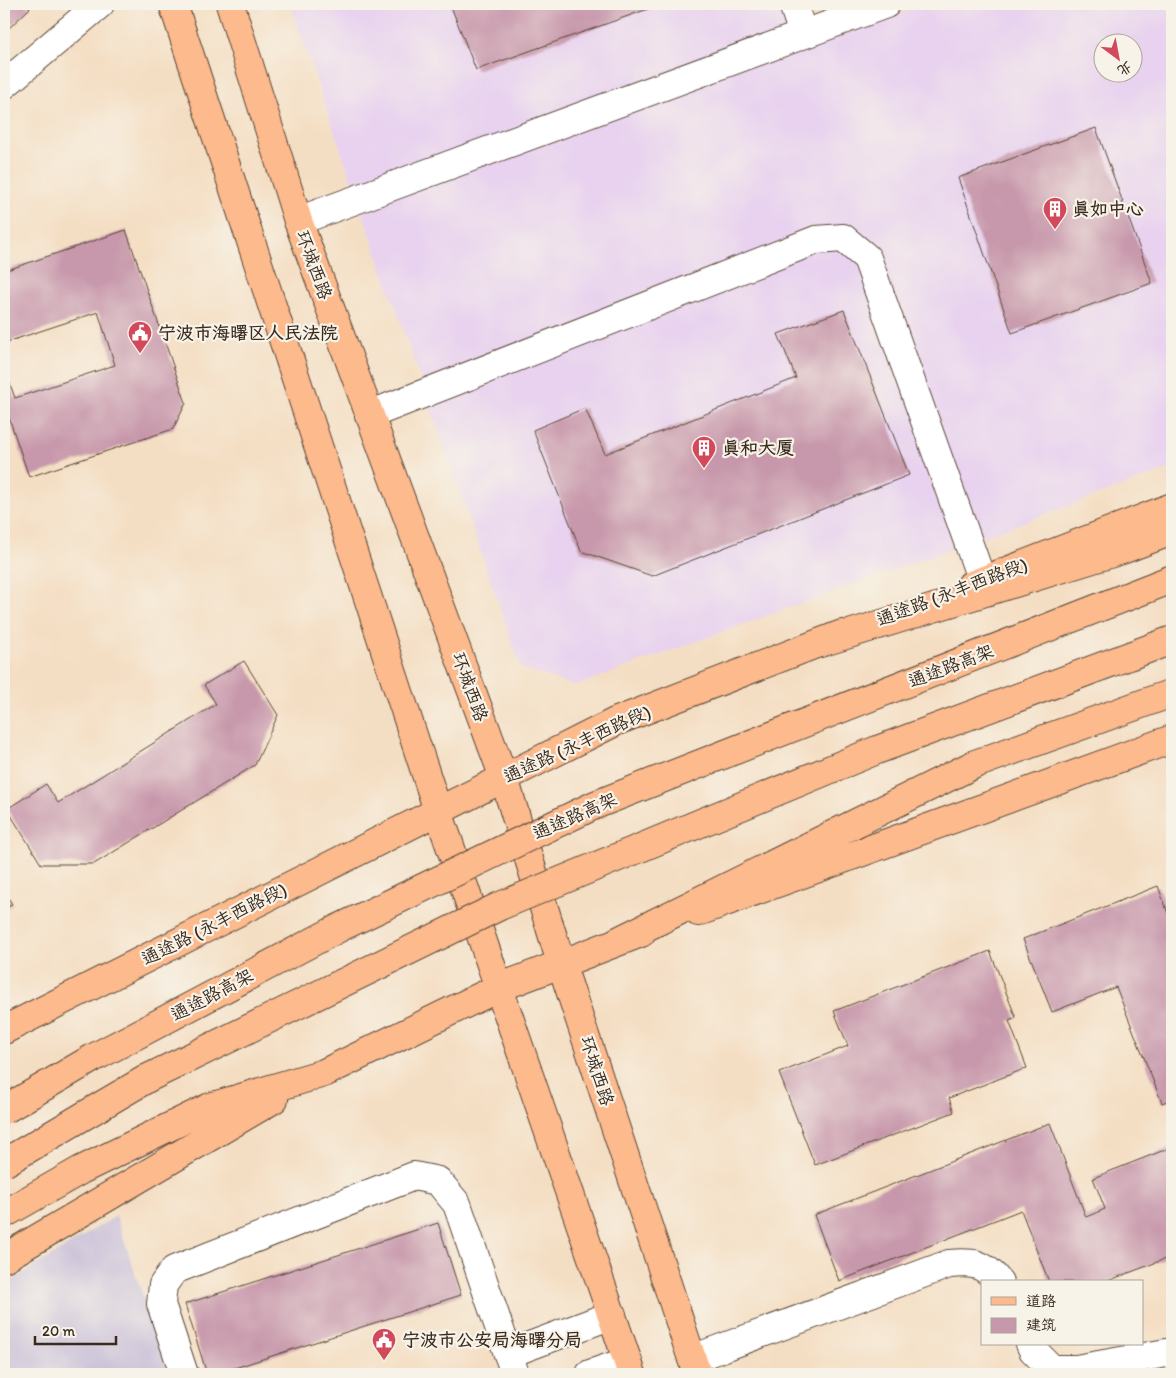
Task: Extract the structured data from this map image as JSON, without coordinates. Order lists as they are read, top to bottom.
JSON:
{
  "streets": {
    "main road": ["环城西路", "通途路 (永丰西路段)", "通途路高架"]
  },
  "crossings": [
    ["环城西路", "通途路 (永丰西路段)"]
  ],
  "places": {
    "building": ["真如中心", "真和大厦"],
    "public building": ["宁波市海曙区人民法院", "宁波市公安局海曙分局"]
  },
  "legend": ["道路", "建筑"],
  "scale_bar": "20 m",
  "north": "bottom right"
}
